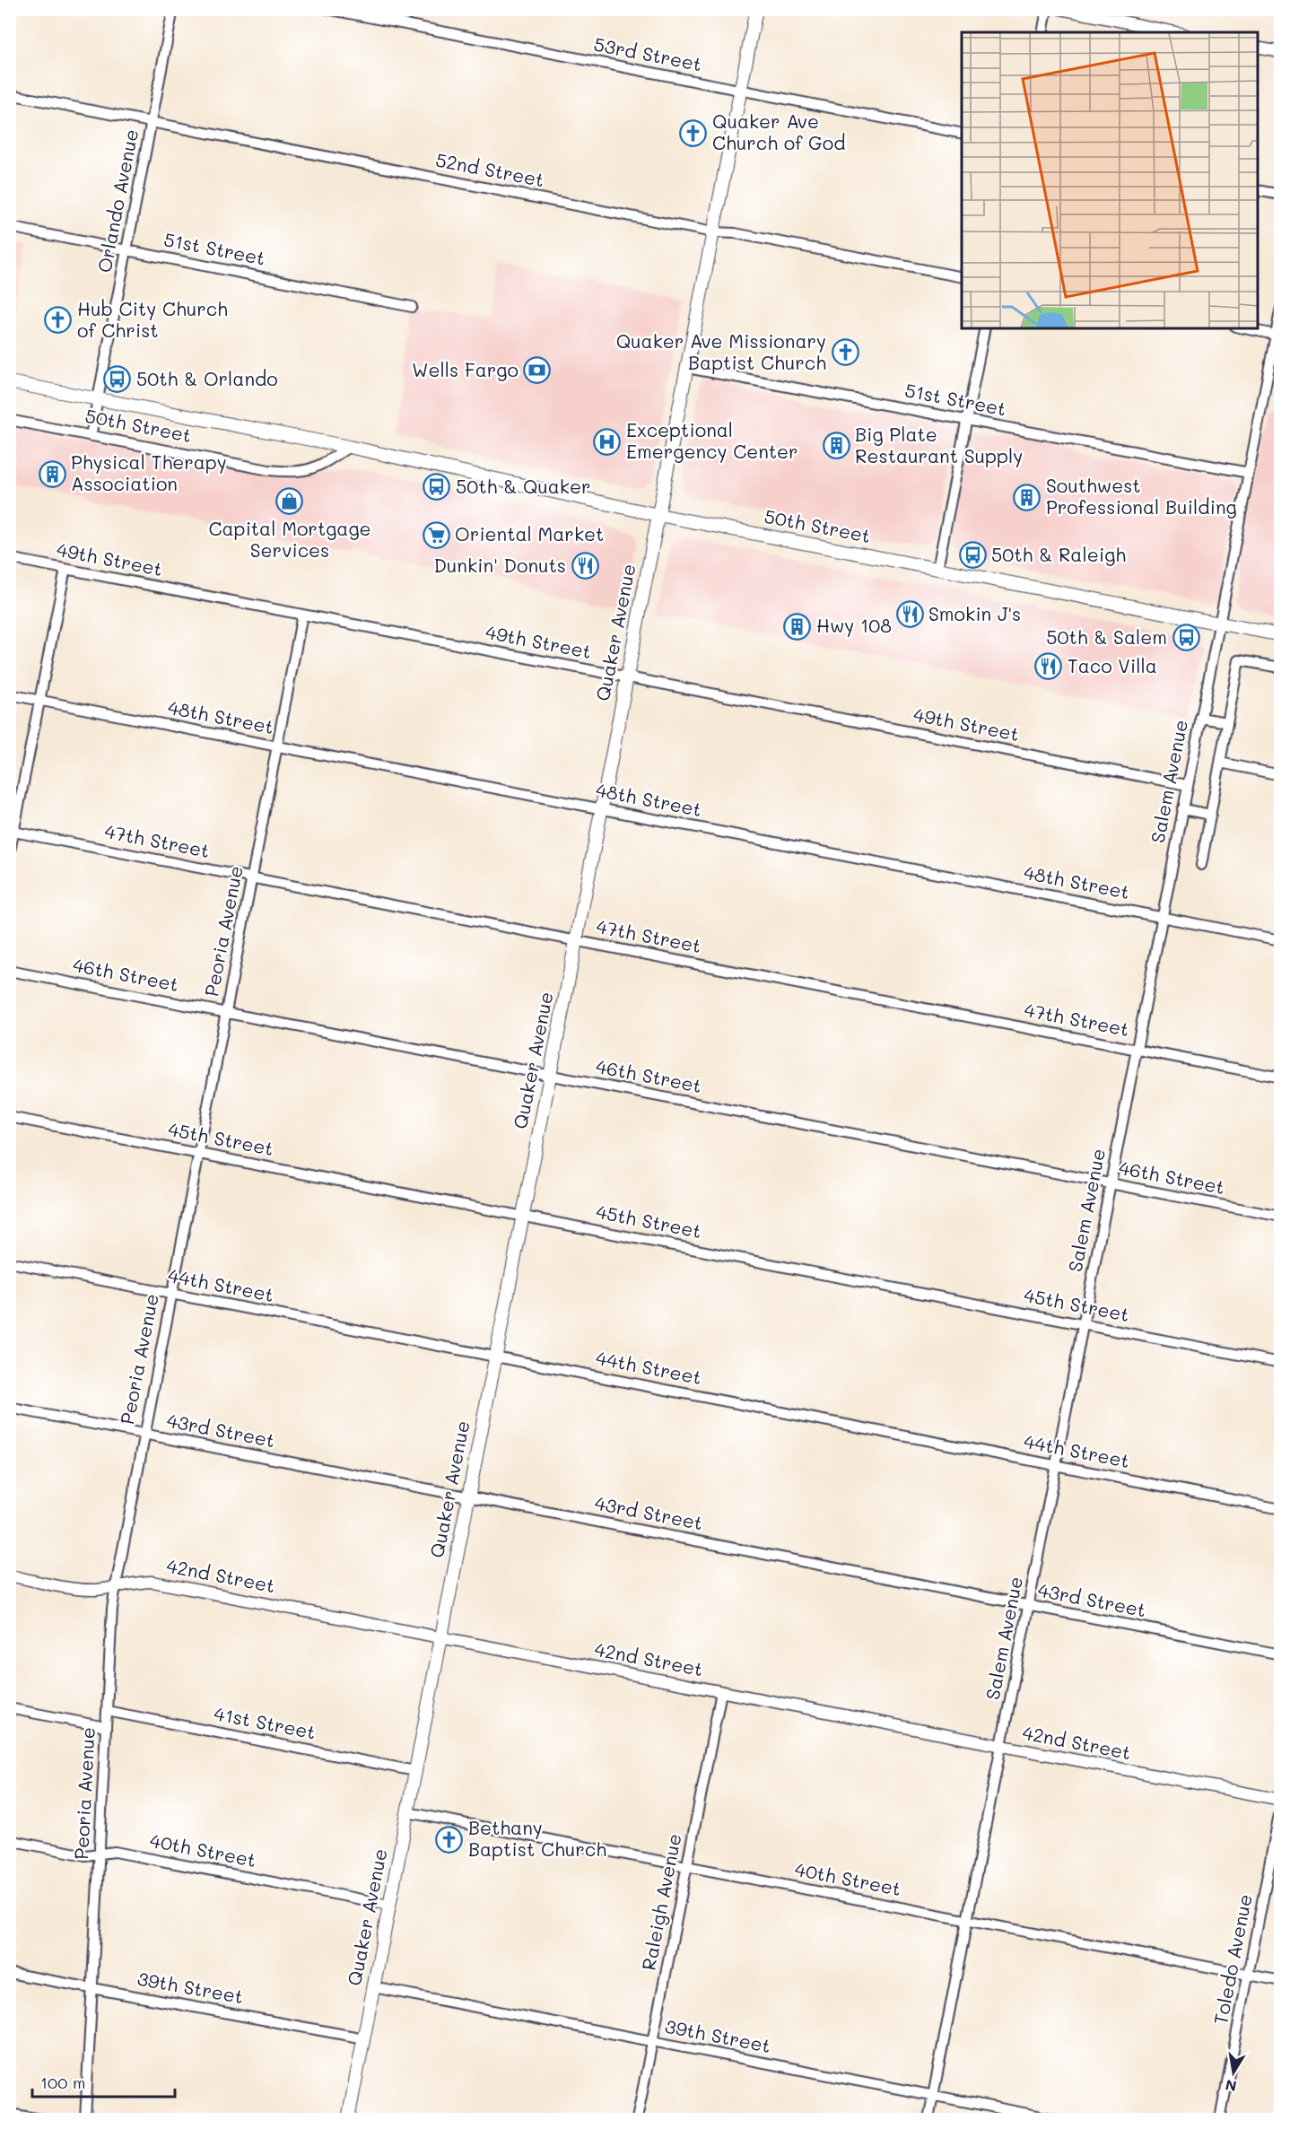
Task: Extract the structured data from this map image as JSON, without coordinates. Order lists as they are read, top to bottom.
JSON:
{
  "streets": {
    "main road": ["50th Street", "Quaker Avenue"],
    "street": [
      "53rd Street",
      "52nd Street",
      "Orlando Avenue",
      "51st Street",
      "49th Street",
      "48th Street",
      "Salem Avenue",
      "47th Street",
      "Peoria Avenue",
      "46th Street",
      "45th Street",
      "44th Street",
      "43rd Street",
      "42nd Street",
      "41st Street",
      "40th Street",
      "Raleigh Avenue",
      "Toledo Avenue",
      "39th Street"
    ]
  },
  "crossings": [
    ["53rd Street", "Quaker Avenue"],
    ["52nd Street", "Orlando Avenue"],
    ["52nd Street", "Quaker Avenue"],
    ["Orlando Avenue", "51st Street"],
    ["Orlando Avenue", "50th Street"],
    ["51st Street", "Quaker Avenue"],
    ["51st Street", "Salem Avenue"],
    ["50th Street", "Quaker Avenue"],
    ["50th Street", "Salem Avenue"],
    ["49th Street", "Quaker Avenue"],
    ["49th Street", "Salem Avenue"],
    ["49th Street", "Peoria Avenue"],
    ["Quaker Avenue", "48th Street"],
    ["Quaker Avenue", "47th Street"],
    ["Quaker Avenue", "46th Street"],
    ["Quaker Avenue", "45th Street"],
    ["Quaker Avenue", "44th Street"],
    ["Quaker Avenue", "43rd Street"],
    ["Quaker Avenue", "42nd Street"],
    ["Quaker Avenue", "41st Street"],
    ["Quaker Avenue", "40th Street"],
    ["Quaker Avenue", "39th Street"],
    ["48th Street", "Salem Avenue"],
    ["48th Street", "Peoria Avenue"],
    ["Salem Avenue", "47th Street"],
    ["Salem Avenue", "46th Street"],
    ["Salem Avenue", "45th Street"],
    ["Salem Avenue", "44th Street"],
    ["Salem Avenue", "43rd Street"],
    ["Salem Avenue", "42nd Street"],
    ["Salem Avenue", "40th Street"],
    ["Salem Avenue", "39th Street"],
    ["47th Street", "Peoria Avenue"],
    ["Peoria Avenue", "46th Street"],
    ["Peoria Avenue", "45th Street"],
    ["Peoria Avenue", "44th Street"],
    ["Peoria Avenue", "43rd Street"],
    ["Peoria Avenue", "42nd Street"],
    ["Peoria Avenue", "41st Street"],
    ["Peoria Avenue", "40th Street"],
    ["Peoria Avenue", "39th Street"],
    ["42nd Street", "Raleigh Avenue"],
    ["40th Street", "Raleigh Avenue"],
    ["40th Street", "Toledo Avenue"],
    ["Raleigh Avenue", "39th Street"]
  ],
  "places": {
    "church": [
      "Quaker Ave Church of God",
      "Hub City Church of Christ",
      "Quaker Ave Missionary Baptist Church",
      "Bethany Baptist Church"
    ],
    "bank": ["Wells Fargo"],
    "bus stop": [
      "50th & Orlando",
      "50th & Quaker",
      "50th & Raleigh",
      "50th & Salem"
    ],
    "hospital": ["Exceptional Emergency Center"],
    "building": [
      "Big Plate Restaurant Supply",
      "Physical Therapy Association",
      "Southwest Professional Building",
      "Hwy 108"
    ],
    "shop": ["Capital Mortgage Services"],
    "supermarket": ["Oriental Market"],
    "restaurant": ["Dunkin' Donuts", "Smokin J's", "Taco Villa"]
  },
  "scale_bar": "100 m",
  "north": "bottom"
}
